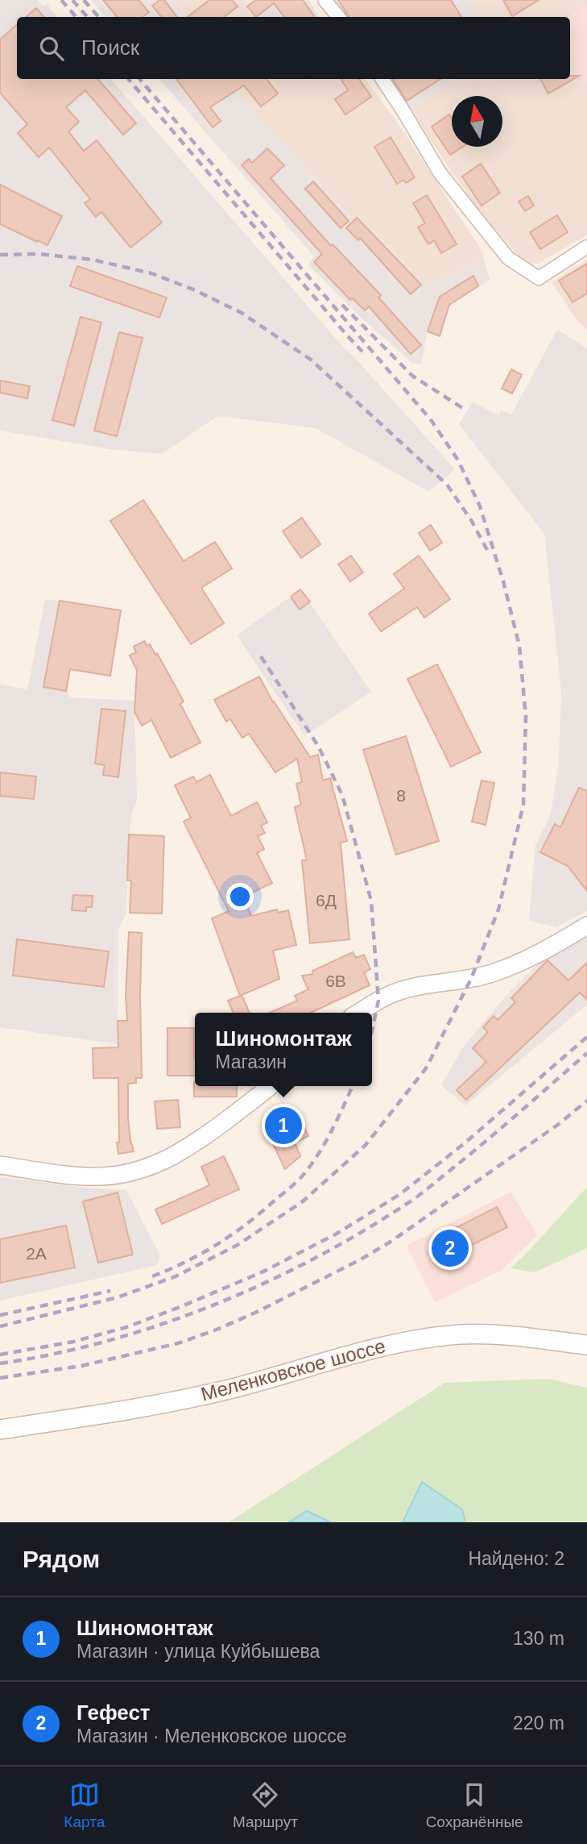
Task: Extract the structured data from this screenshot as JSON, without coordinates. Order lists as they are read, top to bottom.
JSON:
{
  "streets": {
    "main road": ["Меленковское шоссе"]
  },
  "house_numbers": [
    "8",
    "6Д",
    "6В",
    "2А"
  ],
  "north": "top",
  "page": {
    "search": "Поиск",
    "popup": ["Шиномонтаж", "Магазин"],
    "pins": ["1", "2"],
    "heading": ["Рядом", "Найдено: 2"],
    "list": [
      {
        "mark": "1",
        "name": "Шиномонтаж",
        "note": "Магазин · улица Куйбышева",
        "value": "130 m"
      },
      {
        "mark": "2",
        "name": "Гефест",
        "note": "Магазин · Меленковское шоссе",
        "value": "220 m"
      }
    ],
    "nav": ["Карта", "Маршрут", "Сохранённые"]
  }
}
